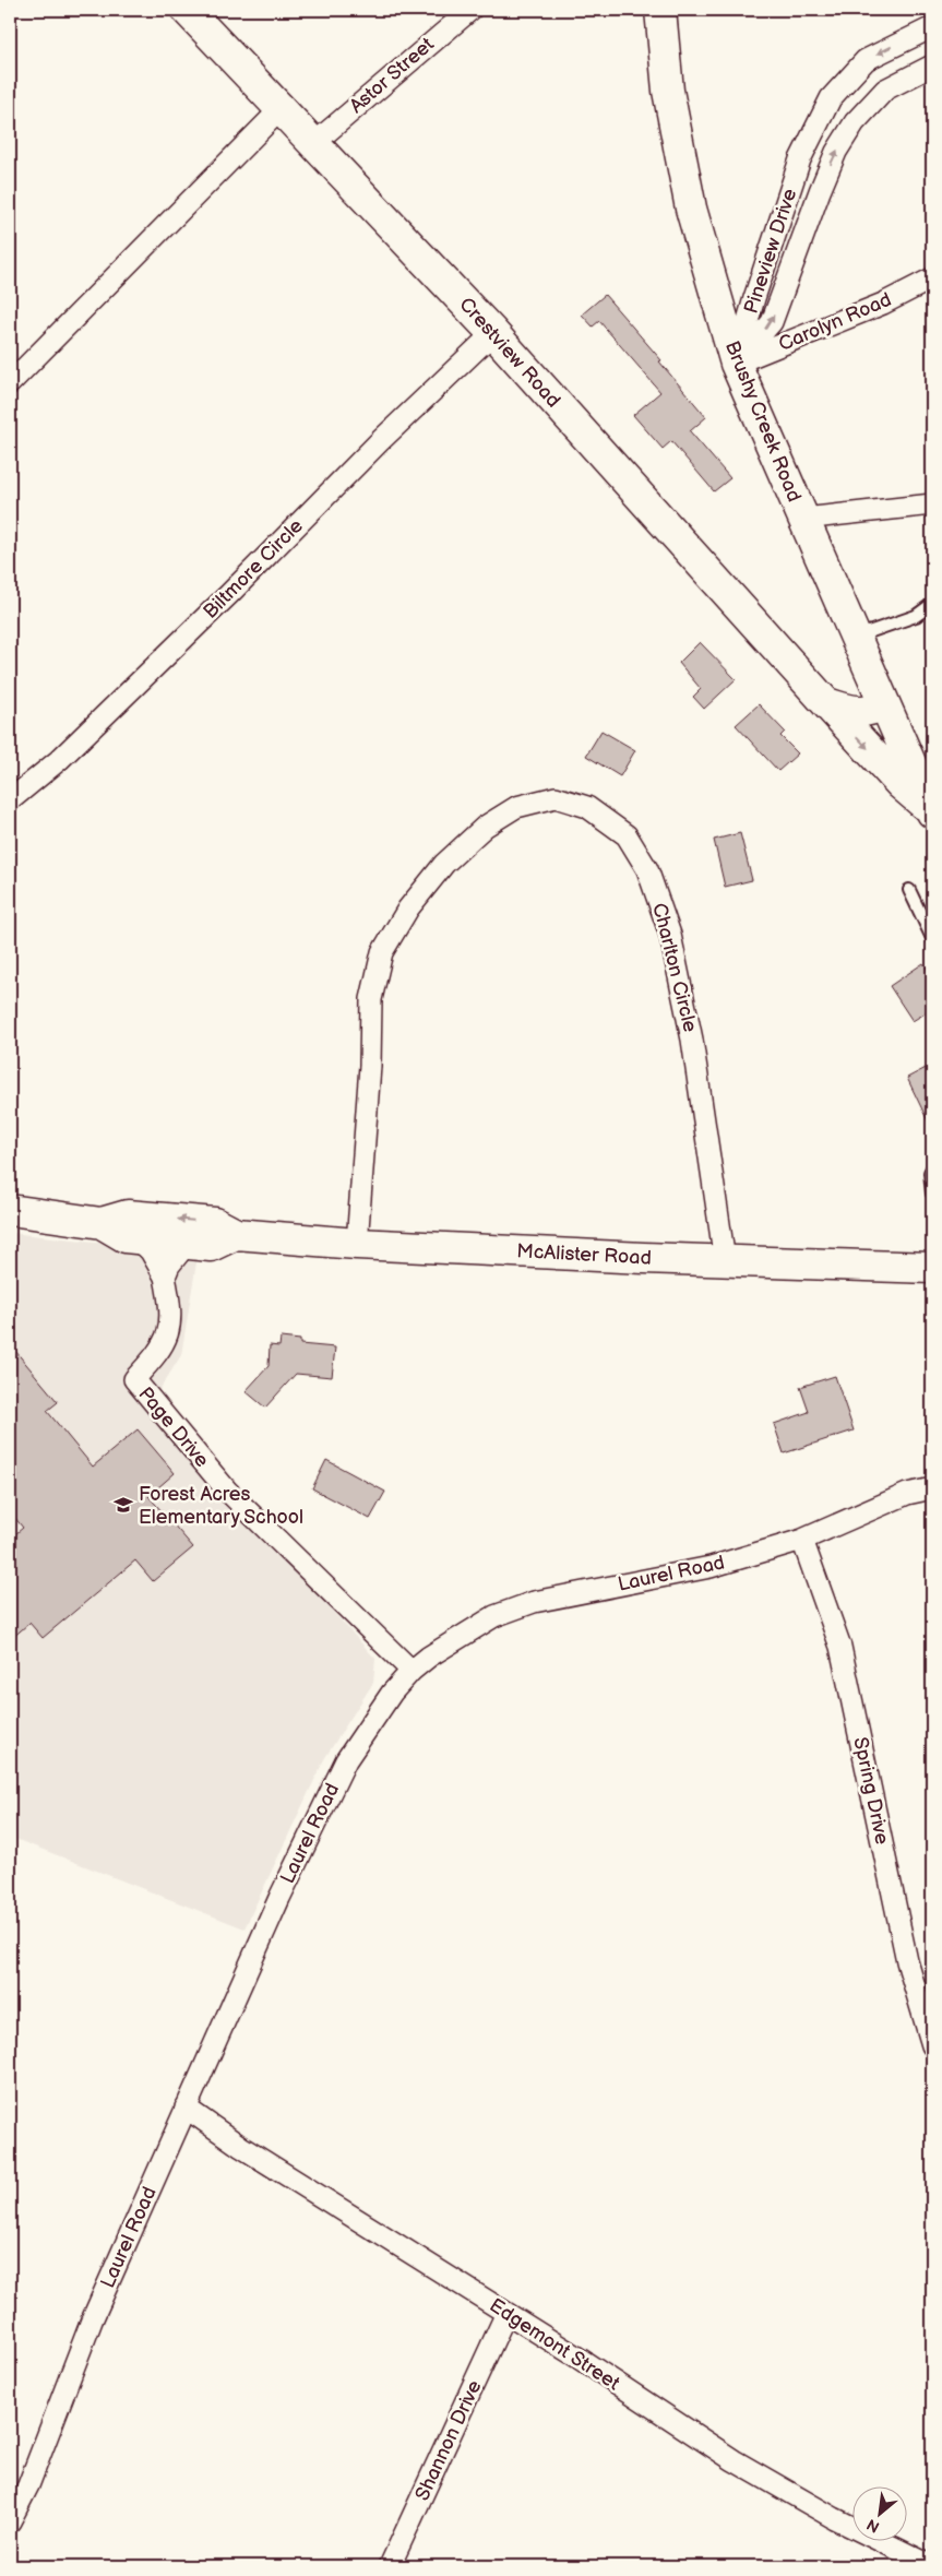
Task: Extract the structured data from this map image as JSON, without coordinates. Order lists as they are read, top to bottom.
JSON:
{
  "streets": {
    "street": [
      "Astor Street",
      "Pineview Drive",
      "Carolyn Road",
      "Crestview Road",
      "Brushy Creek Road",
      "Biltmore Circle",
      "Charlton Circle",
      "McAlister Road",
      "Page Drive",
      "Laurel Road",
      "Spring Drive",
      "Edgemont Street",
      "Shannon Drive"
    ]
  },
  "crossings": [
    ["Astor Street", "Crestview Road"],
    ["Pineview Drive", "Carolyn Road"],
    ["Pineview Drive", "Brushy Creek Road"],
    ["Carolyn Road", "Brushy Creek Road"],
    ["Crestview Road", "Brushy Creek Road"],
    ["Crestview Road", "Biltmore Circle"],
    ["Charlton Circle", "McAlister Road"],
    ["McAlister Road", "Page Drive"],
    ["Page Drive", "Laurel Road"],
    ["Laurel Road", "Spring Drive"],
    ["Laurel Road", "Edgemont Street"],
    ["Edgemont Street", "Shannon Drive"]
  ],
  "places": {
    "school or university": ["Forest Acres Elementary School"]
  },
  "north": "bottom left"
}
